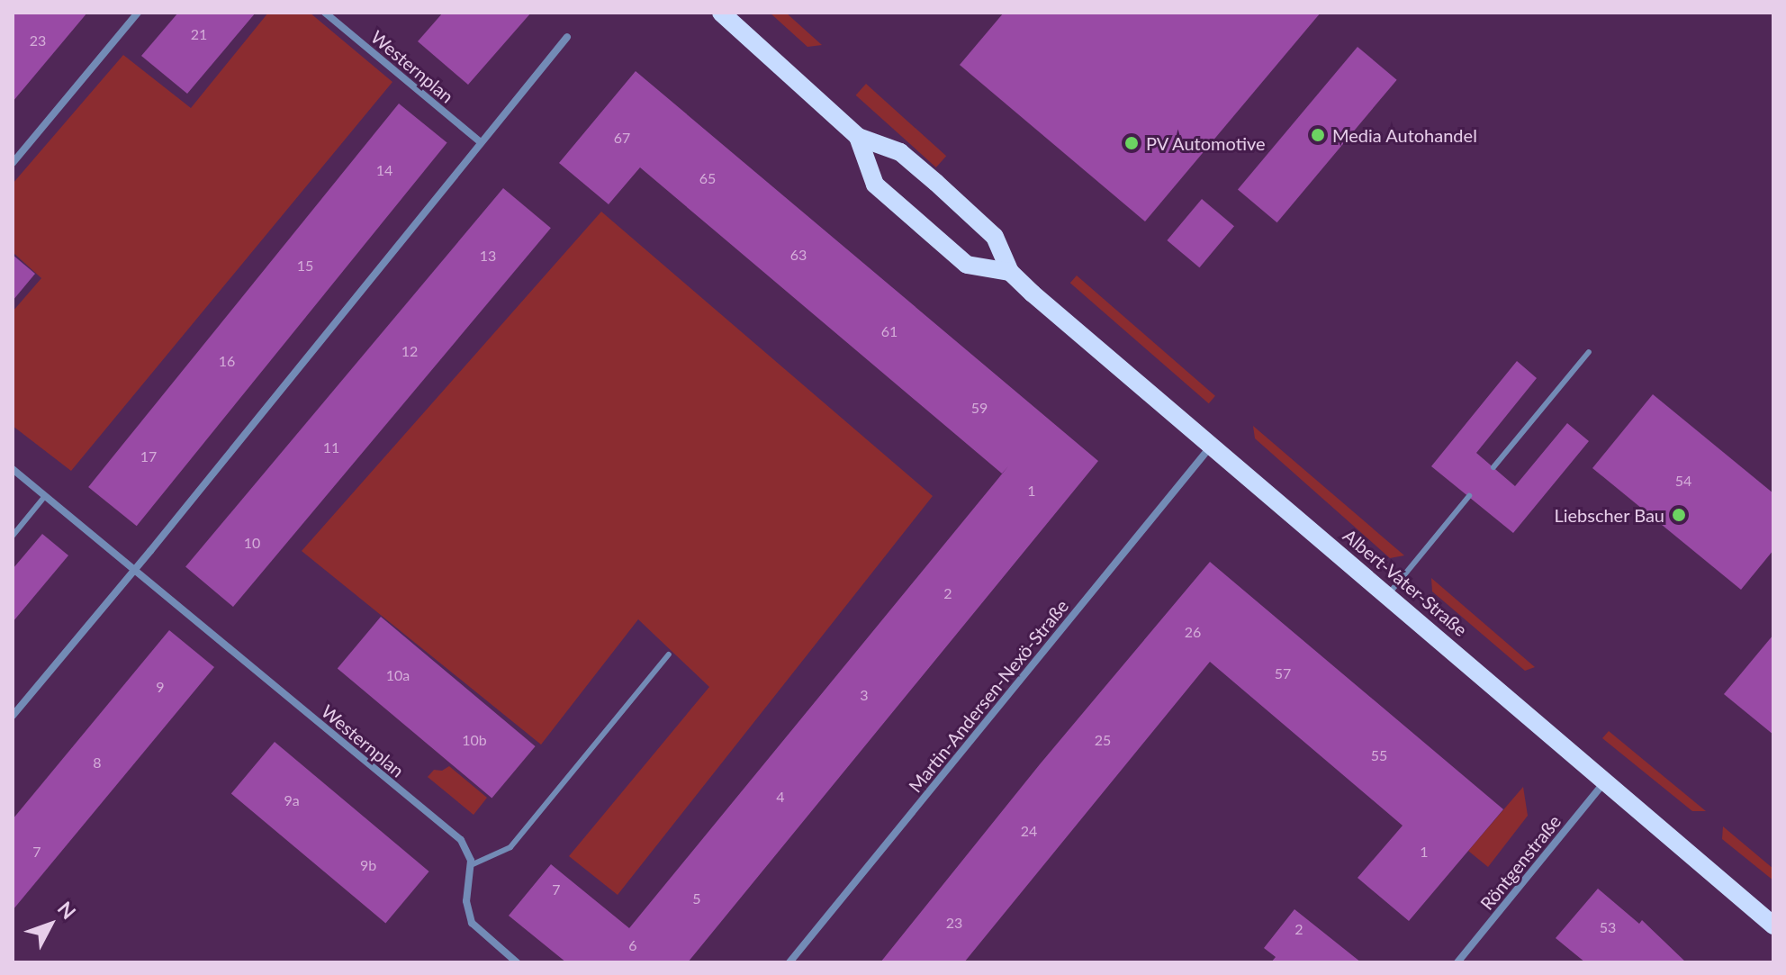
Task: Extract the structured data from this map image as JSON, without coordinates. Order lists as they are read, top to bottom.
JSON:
{
  "streets": {
    "main road": ["Albert-Vater-Straße"],
    "street": ["Westernplan", "Martin-Andersen-Nexö-Straße", "Röntgenstraße"]
  },
  "crossings": [
    ["Albert-Vater-Straße", "Martin-Andersen-Nexö-Straße"],
    ["Albert-Vater-Straße", "Röntgenstraße"]
  ],
  "places": ["Media Autohandel", "PV Automotive", "Liebscher Bau"],
  "house_numbers": [
    "21",
    "23",
    "67",
    "14",
    "65",
    "63",
    "13",
    "15",
    "61",
    "12",
    "16",
    "59",
    "11",
    "17",
    "54",
    "1",
    "10",
    "2",
    "26",
    "57",
    "10a",
    "9",
    "3",
    "10b",
    "25",
    "55",
    "8",
    "4",
    "9a",
    "24",
    "7",
    "1",
    "9b",
    "7",
    "5",
    "23",
    "53",
    "2",
    "6"
  ],
  "north": "top right"
}
